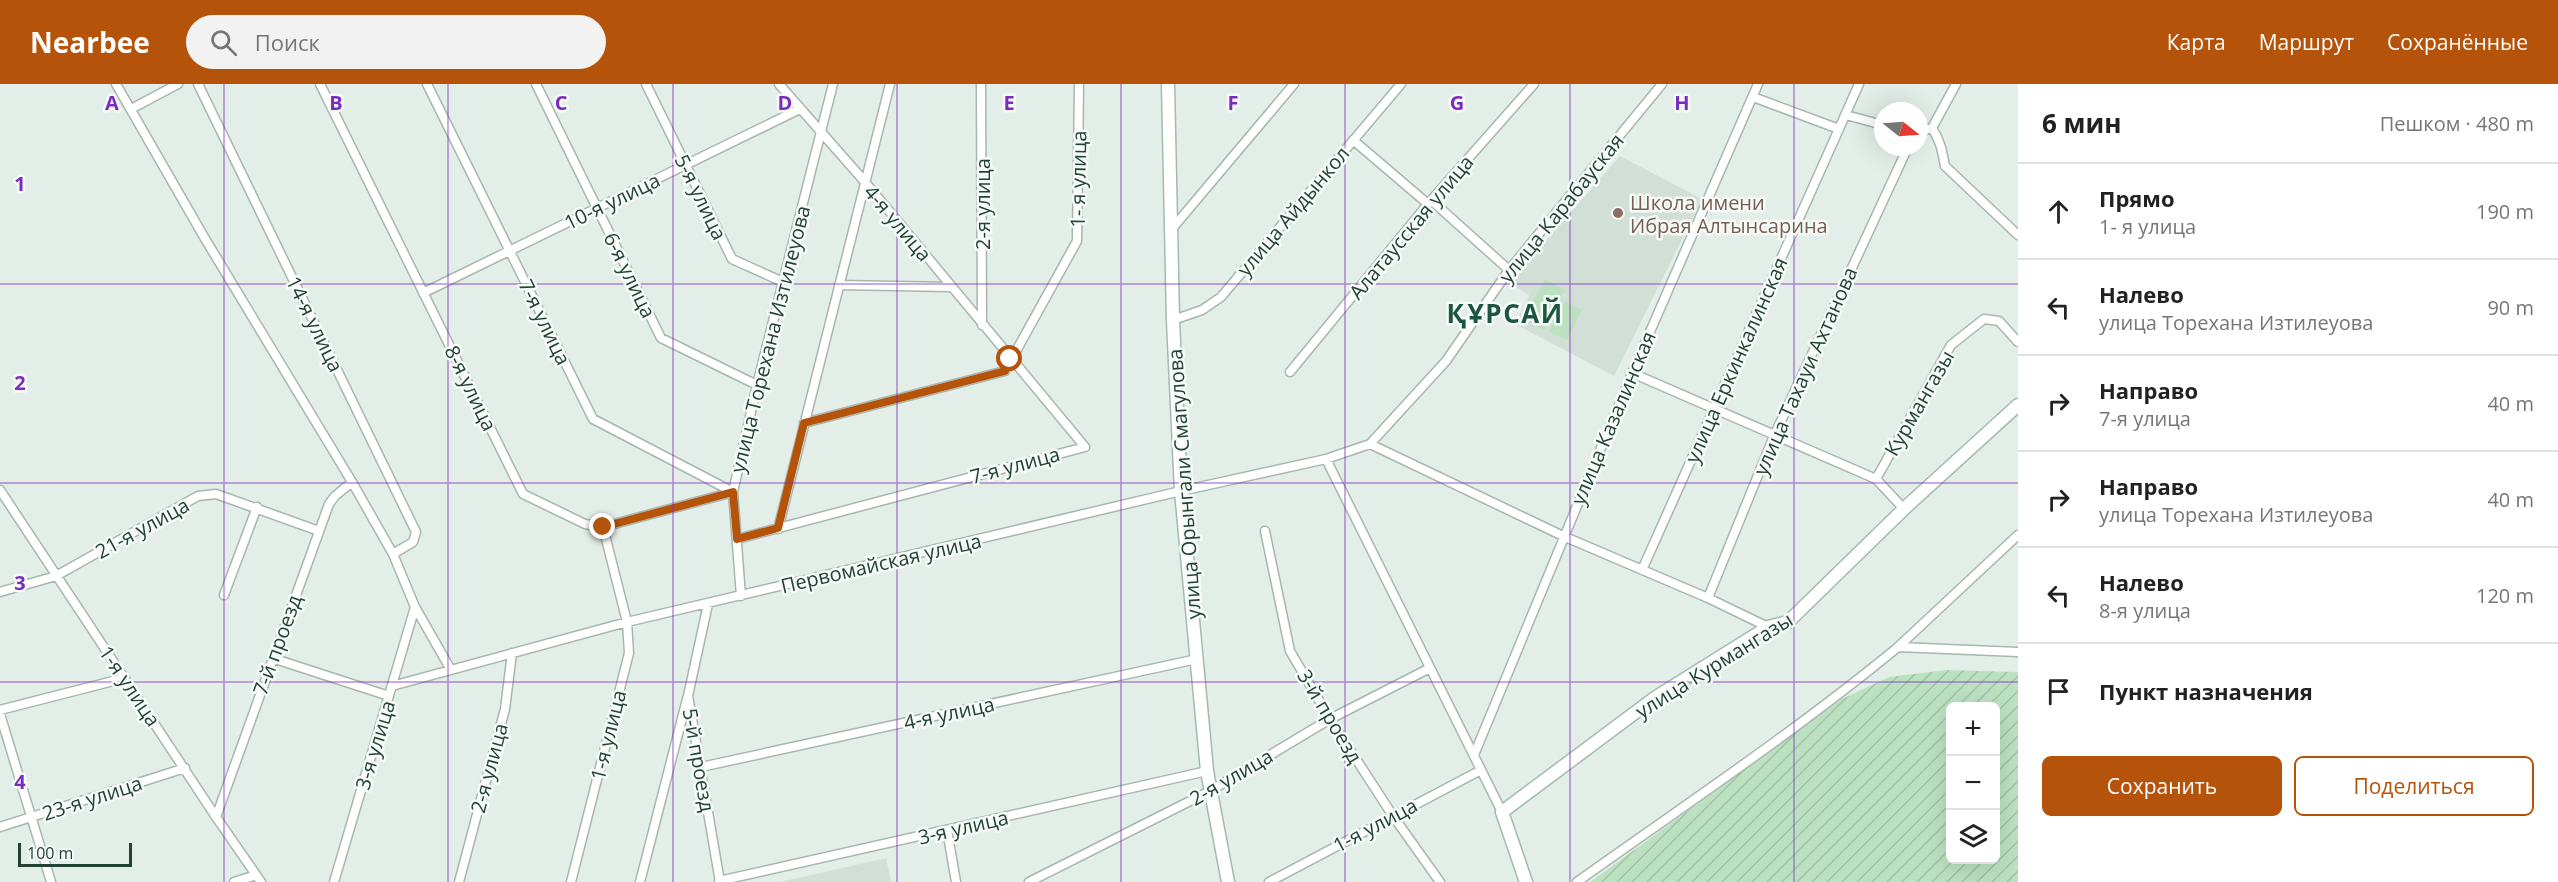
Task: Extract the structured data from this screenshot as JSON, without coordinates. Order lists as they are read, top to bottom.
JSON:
{
  "streets": {
    "main road": ["улица Орынгали Смагулова", "улица Курмангазы"],
    "street": [
      "1- я улица",
      "5-я улица",
      "10-я улица",
      "2-я улица",
      "улица Карабауская",
      "улица Айдынкол",
      "4-я улица",
      "Алатаусская улица",
      "6-я улица",
      "7-я улица",
      "14-я улица",
      "улица Торехана Изтилеуова",
      "улица Еркинкалинская",
      "улица Тахауи Ахтанова",
      "8-я улица",
      "Курмангазы",
      "улица Казалинская",
      "21-я улица",
      "Первомайская улица",
      "7-й проезд",
      "1-я улица",
      "3-й проезд",
      "3-я улица",
      "5-й проезд",
      "23-я улица"
    ]
  },
  "crossings": [
    ["1- я улица", "4-я улица"],
    ["5-я улица", "10-я улица"],
    ["5-я улица", "улица Торехана Изтилеуова"],
    ["10-я улица", "4-я улица"],
    ["10-я улица", "6-я улица"],
    ["10-я улица", "7-я улица"],
    ["10-я улица", "8-я улица"],
    ["2-я улица", "4-я улица"],
    ["2-я улица", "улица Орынгали Смагулова"],
    ["2-я улица", "Первомайская улица"],
    ["2-я улица", "3-й проезд"],
    ["улица Карабауская", "Первомайская улица"],
    ["улица Айдынкол", "улица Орынгали Смагулова"],
    ["4-я улица", "7-я улица"],
    ["4-я улица", "улица Торехана Изтилеуова"],
    ["4-я улица", "улица Орынгали Смагулова"],
    ["4-я улица", "5-й проезд"],
    ["6-я улица", "улица Торехана Изтилеуова"],
    ["7-я улица", "улица Торехана Изтилеуова"],
    ["улица Торехана Изтилеуова", "Первомайская улица"],
    ["8-я улица", "1-я улица"],
    ["улица Орынгали Смагулова", "Первомайская улица"],
    ["улица Орынгали Смагулова", "3-я улица"],
    ["21-я улица", "7-й проезд"],
    ["21-я улица", "1-я улица"],
    ["Первомайская улица", "1-я улица"],
    ["Первомайская улица", "3-я улица"],
    ["Первомайская улица", "5-й проезд"],
    ["7-й проезд", "1-я улица"],
    ["1-я улица", "3-й проезд"],
    ["1-я улица", "23-я улица"],
    ["3-я улица", "5-й проезд"]
  ],
  "districts": ["ҚҰРСАЙ"],
  "places": ["Школа имени Ибрая Алтынсарина"],
  "scale_bar": "100 m",
  "north": "right",
  "page": {
    "header": "Nearbee",
    "search": "Поиск",
    "nav": ["Карта", "Маршрут", "Сохранённые"],
    "heading": ["6 мин", "Пешком · 480 m"],
    "list": [
      ["Прямо", "1- я улица", "190 m"],
      ["Налево", "улица Торехана Изтилеуова", "90 m"],
      ["Направо", "7-я улица", "40 m"],
      ["Направо", "улица Торехана Изтилеуова", "40 m"],
      ["Налево", "8-я улица", "120 m"],
      "Пункт назначения"
    ],
    "map_buttons": ["+", "−"],
    "buttons": ["Сохранить", "Поделиться"],
    "scale": "100 m"
  },
  "grid": {
    "columns": [
      "A",
      "B",
      "C",
      "D",
      "E",
      "F",
      "G",
      "H"
    ],
    "rows": [
      "1",
      "2",
      "3",
      "4"
    ]
  }
}
